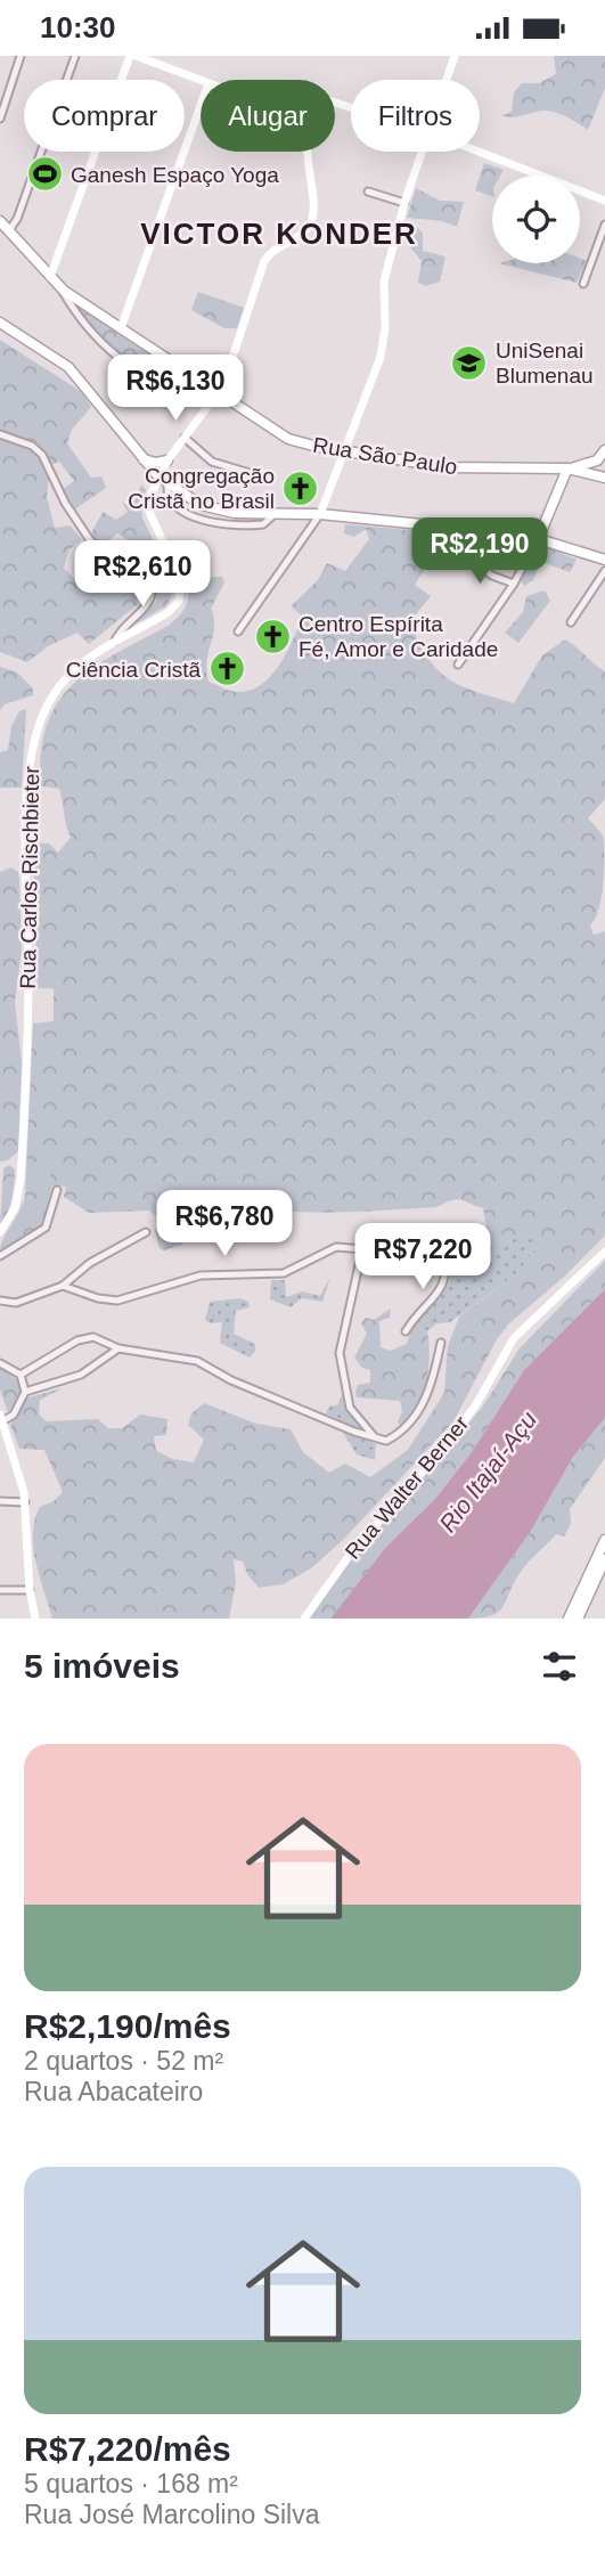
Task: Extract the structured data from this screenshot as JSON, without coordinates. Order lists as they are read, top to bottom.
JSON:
{
  "streets": {
    "main road": ["Rua São Paulo"],
    "street": ["Rua Carlos Rischbieter", "Rua Walter Berner"]
  },
  "districts": ["VICTOR KONDER"],
  "water": ["Rio Itajaí-Açu"],
  "places": {
    "sports": ["Ganesh Espaço Yoga"],
    "school or university": ["UniSenai Blumenau"],
    "church": ["Congregação Cristã no Brasil", "Centro Espírita Fé, Amor e Caridade", "Ciência Cristã"]
  },
  "page": {
    "status": "10:30",
    "chip": ["Comprar", "Alugar", "Filtros"],
    "price": [
      "R$6,130",
      "R$2,190",
      "R$2,610",
      "R$6,780",
      "R$7,220"
    ],
    "heading": "5 imóveis",
    "list": [
      {
        "name": "R$2,190/mês",
        "note": "2 quartos · 52 m² · Rua Abacateiro"
      },
      {
        "name": "R$7,220/mês",
        "note": "5 quartos · 168 m² · Rua José Marcolino Silva"
      }
    ]
  }
}
